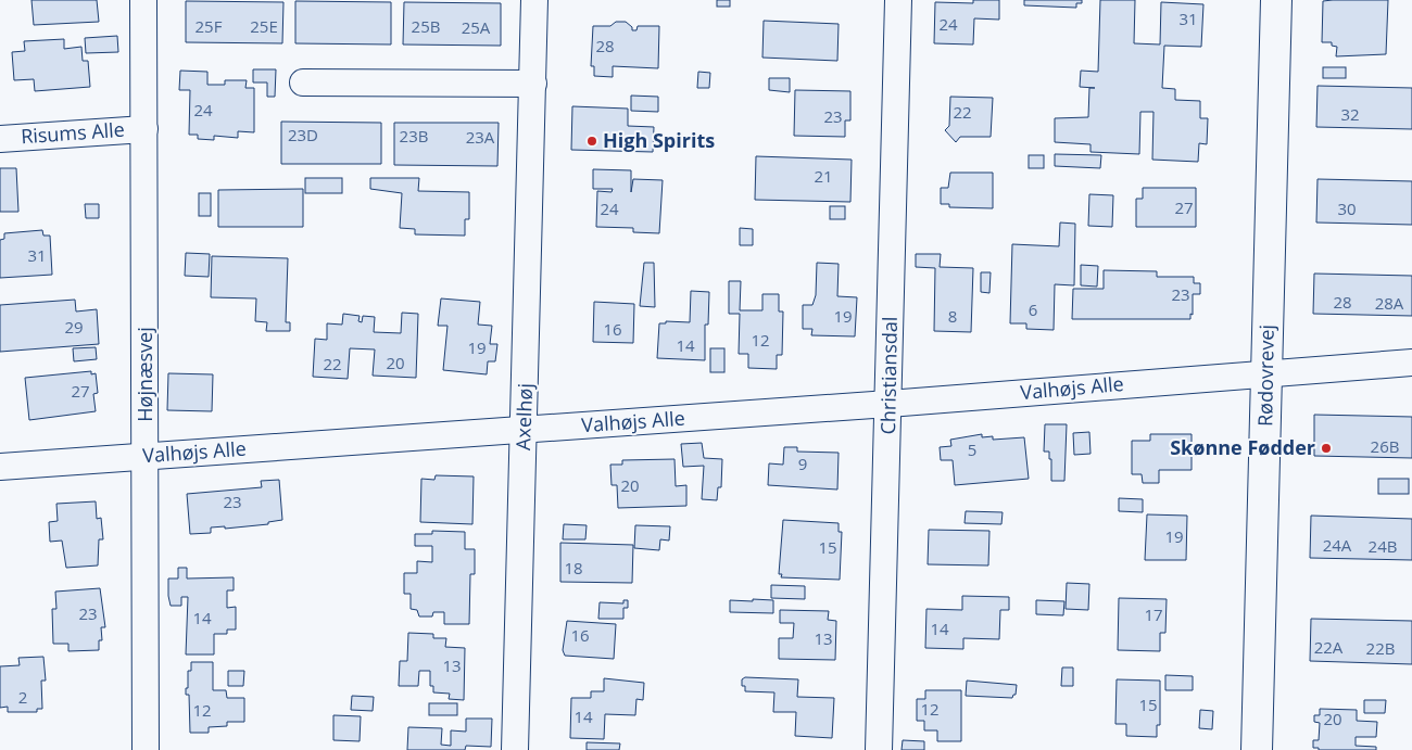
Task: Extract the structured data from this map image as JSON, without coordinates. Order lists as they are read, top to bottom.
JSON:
{
  "streets": {
    "street": [
      "Risums Alle",
      "Højnæsvej",
      "Christiansdal",
      "Rødovrevej",
      "Valhøjs Alle",
      "Axelhøj"
    ]
  },
  "crossings": [
    ["Risums Alle", "Højnæsvej"],
    ["Højnæsvej", "Valhøjs Alle"],
    ["Christiansdal", "Valhøjs Alle"],
    ["Rødovrevej", "Valhøjs Alle"],
    ["Valhøjs Alle", "Axelhøj"]
  ],
  "places": ["High Spirits", "Skønne Fødder"],
  "house_numbers": [
    "31",
    "24",
    "25F",
    "25E",
    "25B",
    "25A",
    "28",
    "24",
    "22",
    "32",
    "23",
    "23D",
    "23B",
    "23A",
    "21",
    "27",
    "24",
    "30",
    "31",
    "23",
    "28",
    "28A",
    "6",
    "19",
    "8",
    "29",
    "16",
    "12",
    "14",
    "19",
    "20",
    "22",
    "27",
    "26B",
    "5",
    "9",
    "20",
    "23",
    "19",
    "24A",
    "24B",
    "15",
    "18",
    "23",
    "17",
    "14",
    "14",
    "16",
    "13",
    "22A",
    "22B",
    "13",
    "2",
    "15",
    "12",
    "12",
    "14",
    "20"
  ]
}
